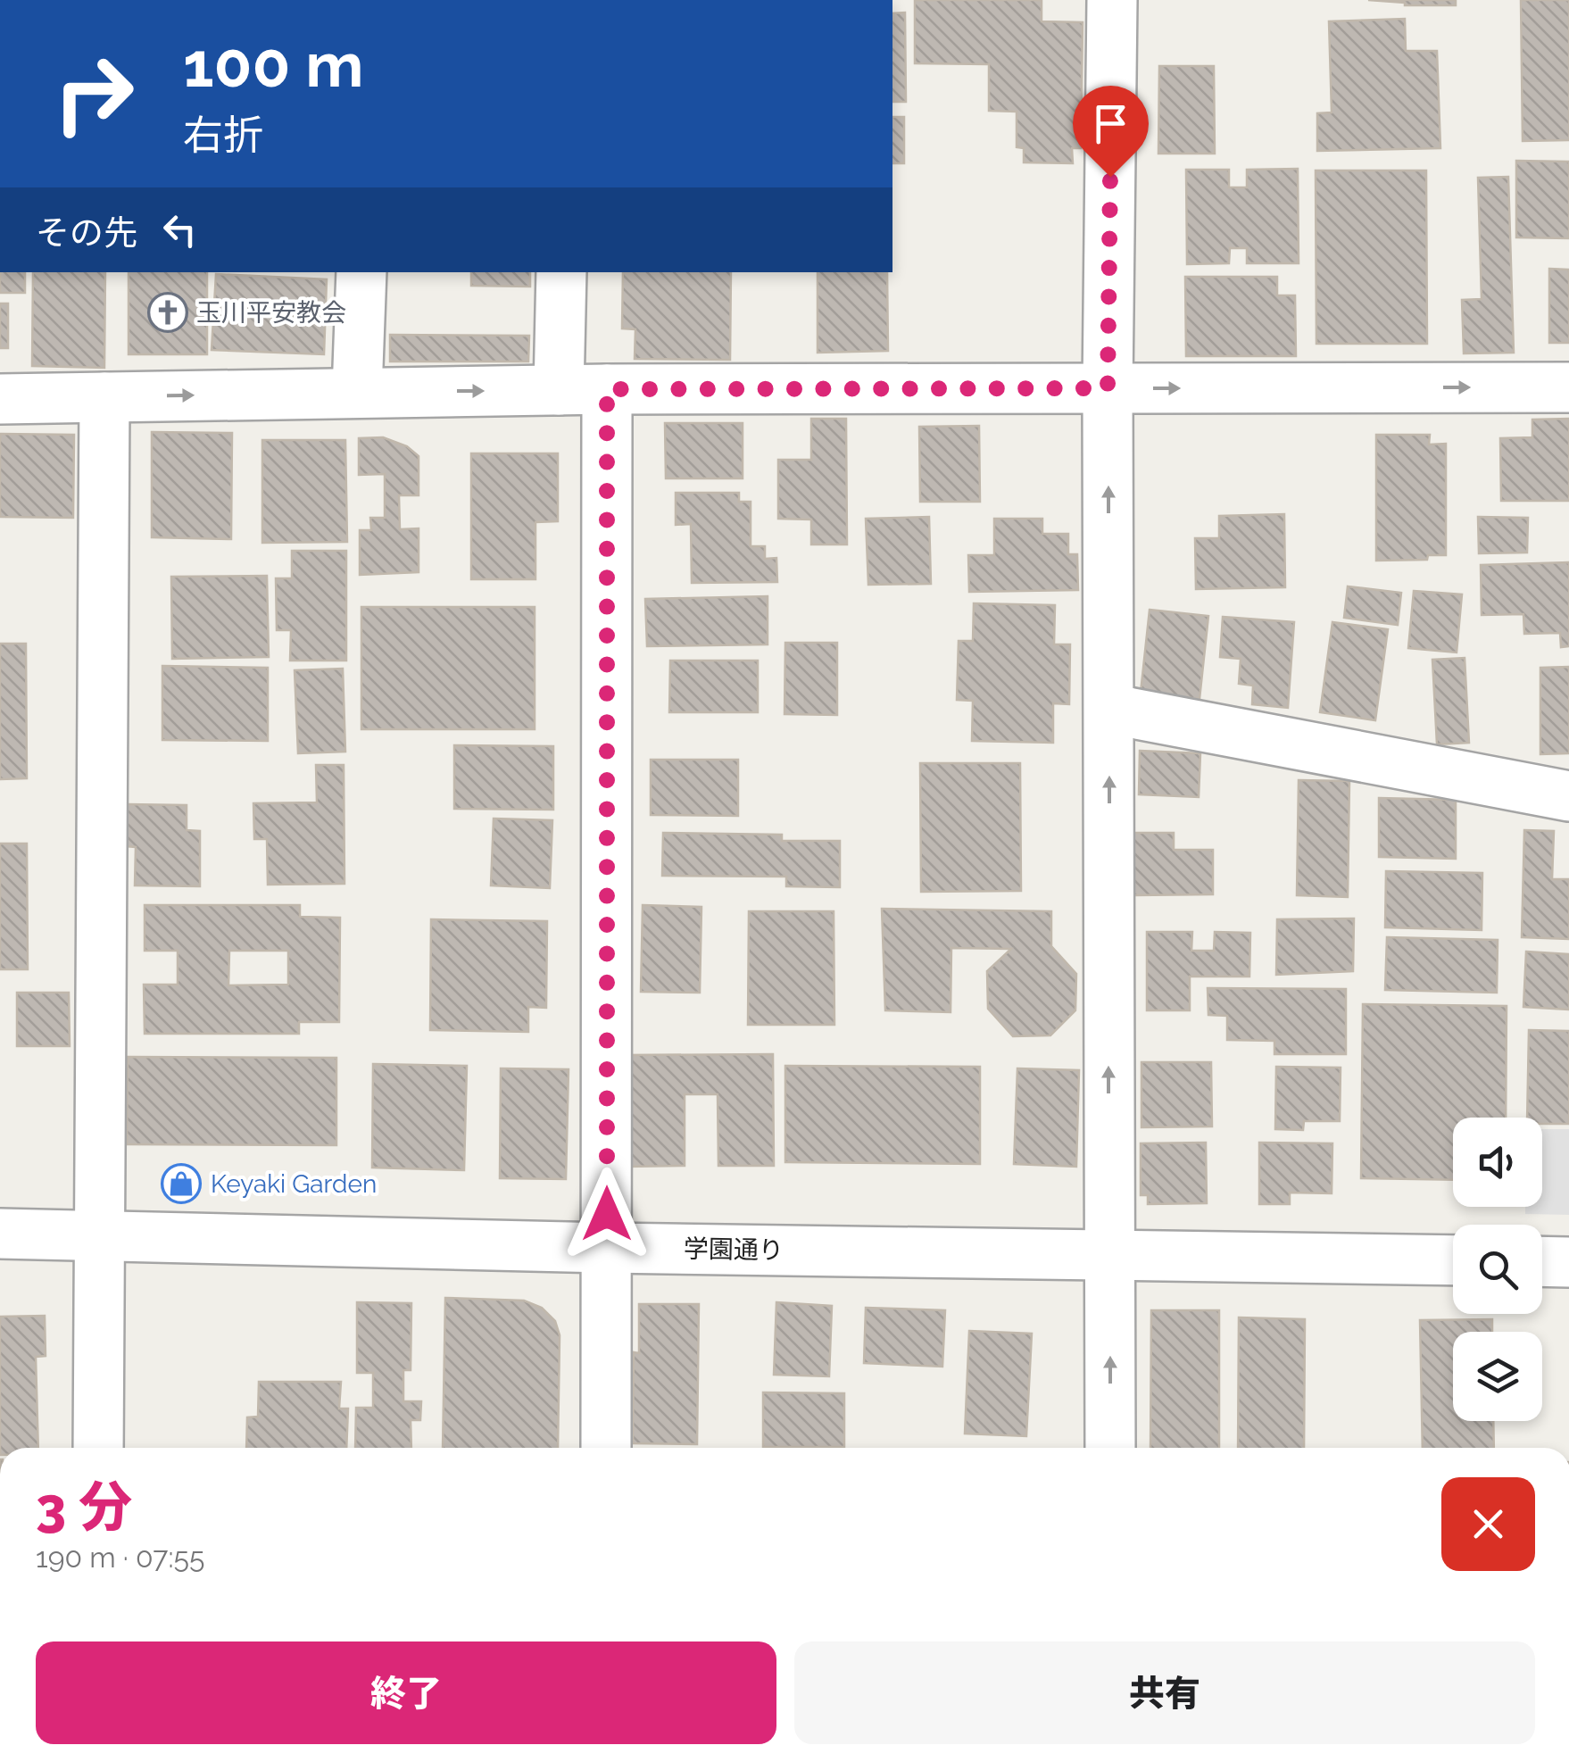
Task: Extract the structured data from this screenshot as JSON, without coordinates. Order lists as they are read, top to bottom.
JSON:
{
  "streets": {
    "street": ["学園通り"]
  },
  "places": {
    "church": ["玉川平安教会"],
    "shop": ["Keyaki Garden"]
  },
  "page": {
    "turn": ["100 m", "右折"],
    "then": "その先",
    "heading": ["3 分", "190 m · 07:55"],
    "buttons": ["終了", "共有"]
  }
}
